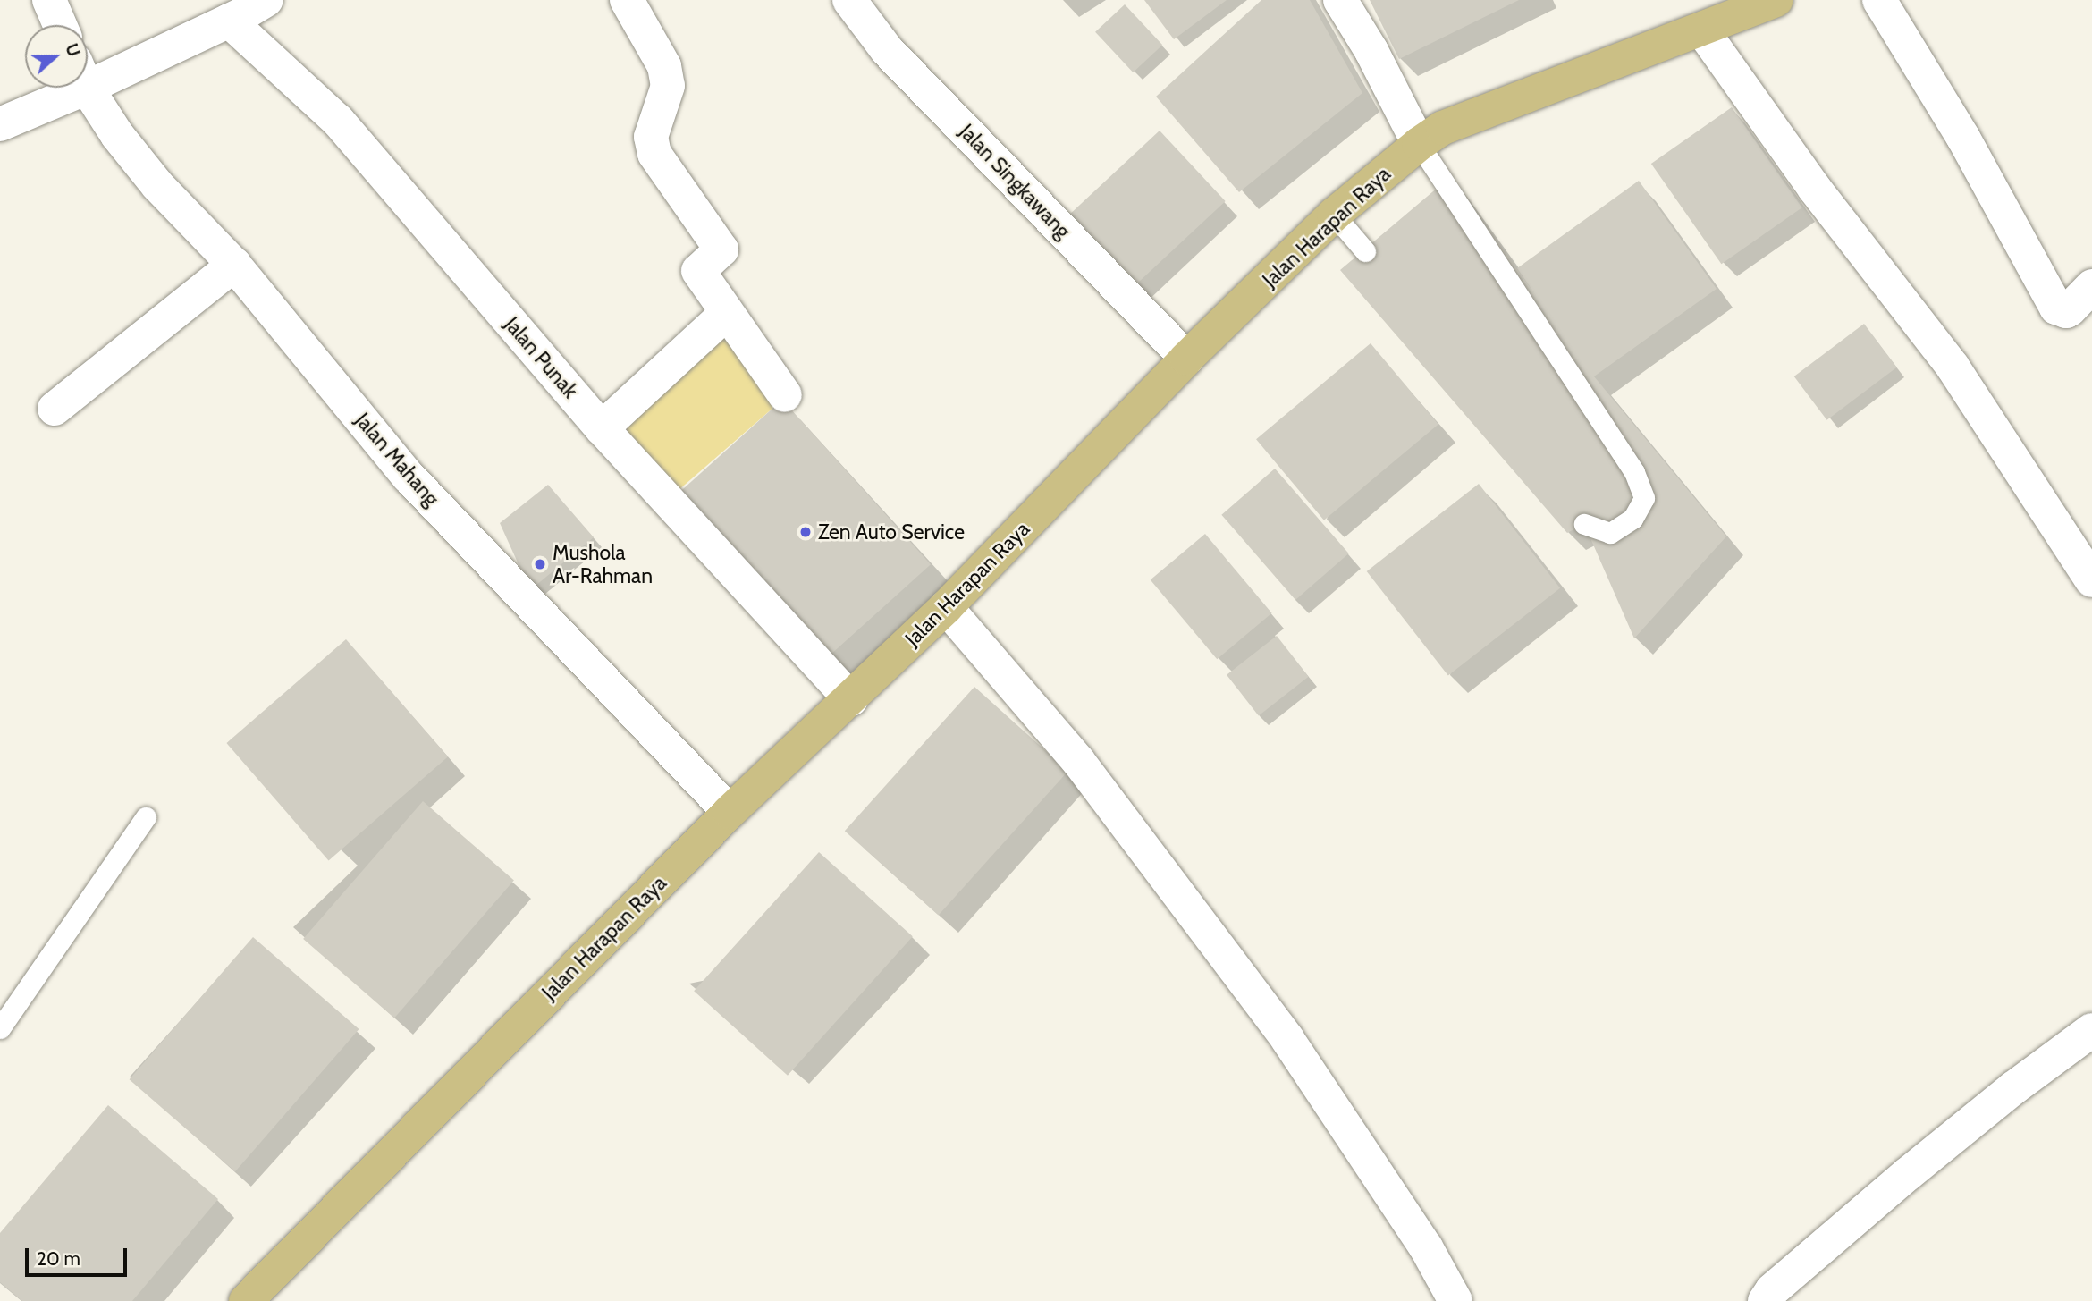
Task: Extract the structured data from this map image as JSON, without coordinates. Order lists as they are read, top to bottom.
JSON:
{
  "streets": {
    "main road": ["Jalan Harapan Raya"],
    "street": ["Jalan Singkawang", "Jalan Punak", "Jalan Mahang"]
  },
  "crossings": [
    ["Jalan Singkawang", "Jalan Harapan Raya"],
    ["Jalan Harapan Raya", "Jalan Punak"],
    ["Jalan Harapan Raya", "Jalan Mahang"]
  ],
  "places": ["Zen Auto Service", "Mushola Ar-Rahman"],
  "scale_bar": "20 m",
  "north": "right"
}
